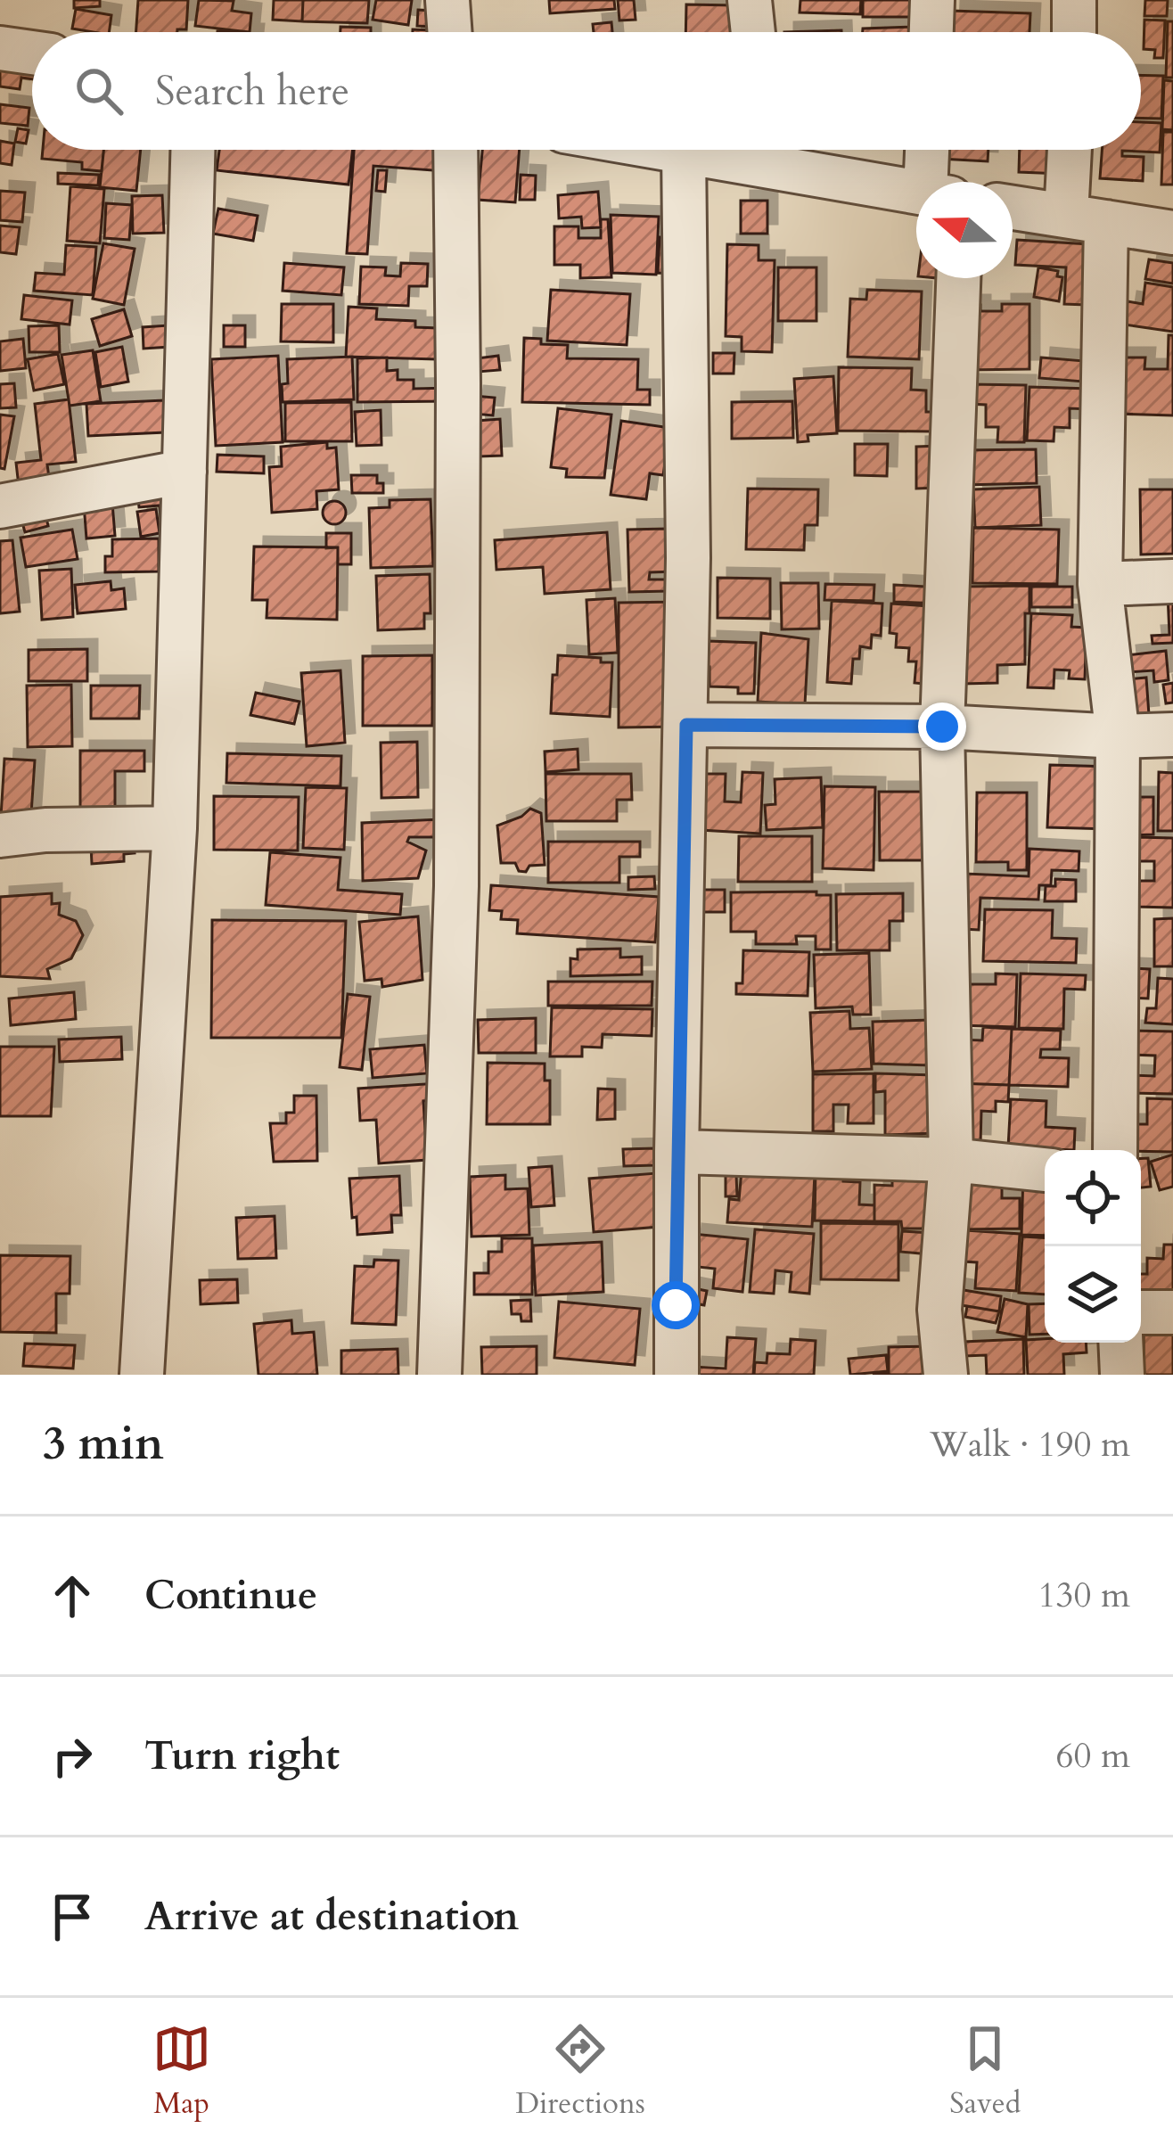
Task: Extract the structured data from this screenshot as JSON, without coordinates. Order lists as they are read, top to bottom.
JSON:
{
  "north": "left",
  "page": {
    "search": "Search here",
    "heading": ["3 min", "Walk · 190 m"],
    "list": [
      ["Continue", "130 m"],
      ["Turn right", "60 m"],
      "Arrive at destination"
    ],
    "nav": ["Map", "Directions", "Saved"]
  }
}
